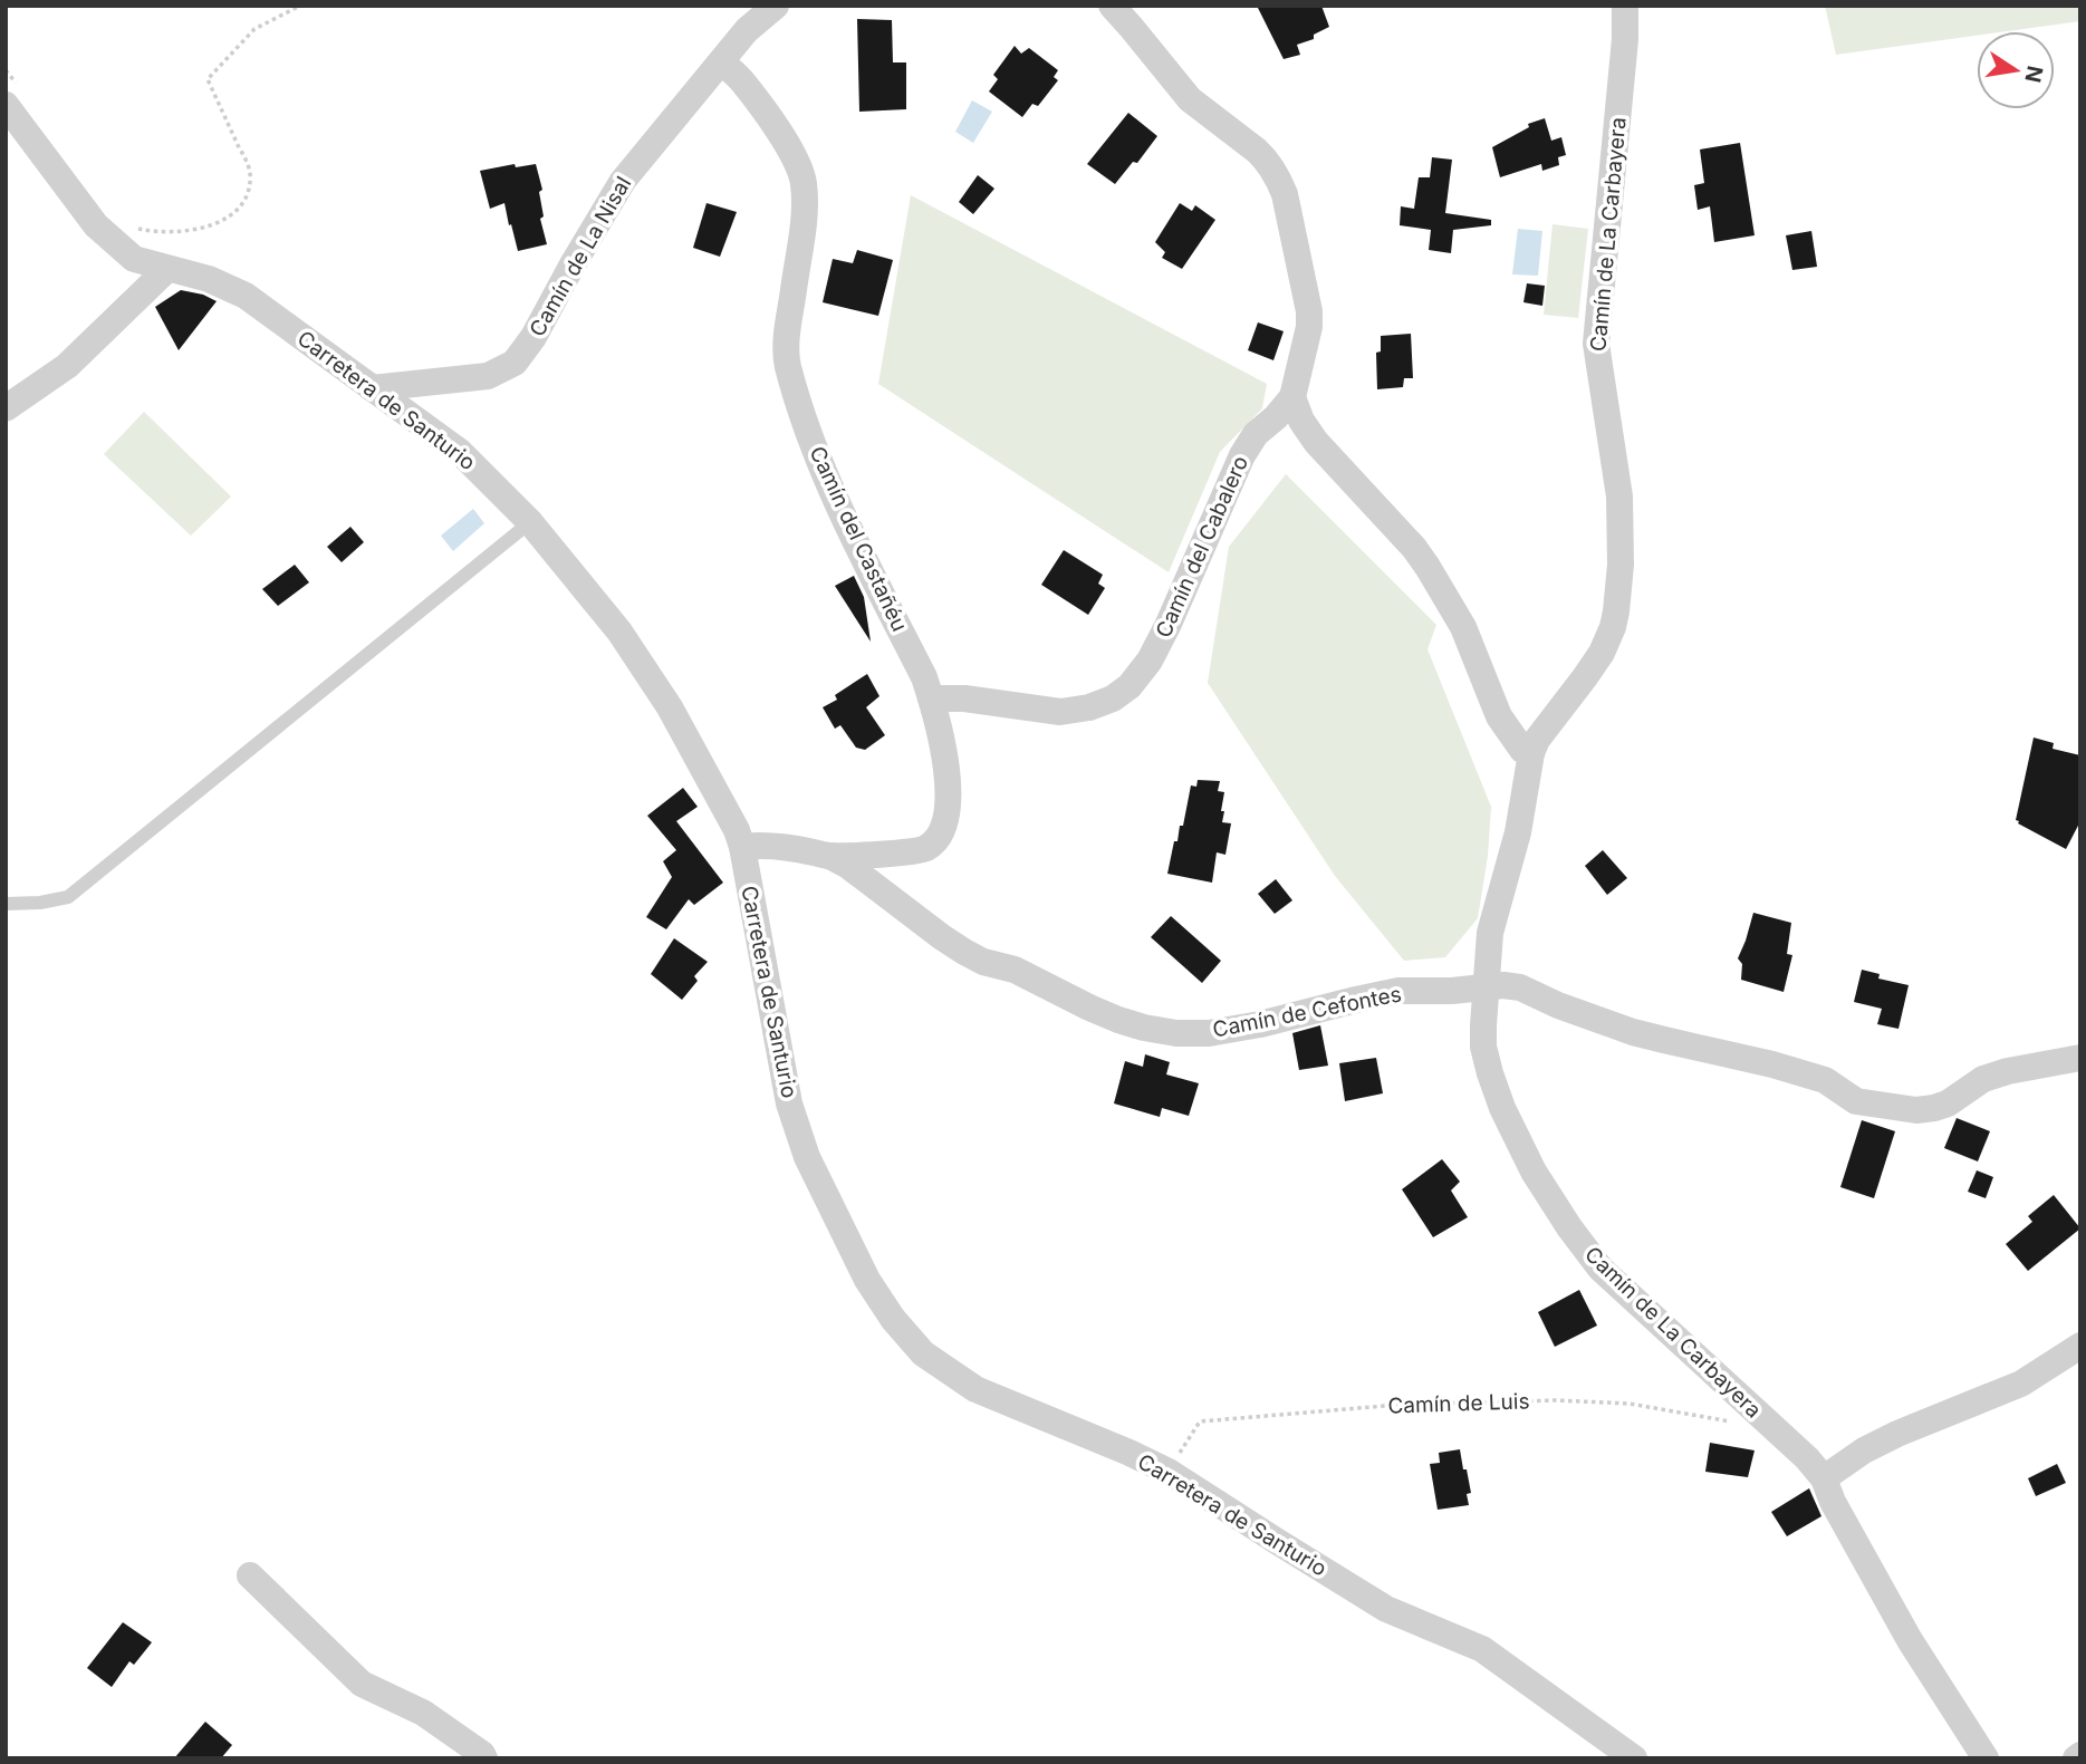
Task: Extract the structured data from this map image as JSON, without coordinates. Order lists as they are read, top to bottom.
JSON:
{
  "streets": {
    "street": [
      "Camín de La Carbayera",
      "Camín de La Nisal",
      "Carretera de Santurio",
      "Camín del Castañéu",
      "Camín del Cabalero",
      "Camín de Cefontes"
    ],
    "path": ["Camín de Luis"]
  },
  "crossings": [
    ["Camín de La Carbayera", "Camín de Cefontes"],
    ["Camín de La Nisal", "Carretera de Santurio"],
    ["Camín de La Nisal", "Camín del Castañéu"],
    ["Carretera de Santurio", "Camín del Castañéu"],
    ["Carretera de Santurio", "Camín de Luis"],
    ["Camín del Castañéu", "Camín del Cabalero"],
    ["Camín del Castañéu", "Camín de Cefontes"]
  ],
  "north": "right"
}
